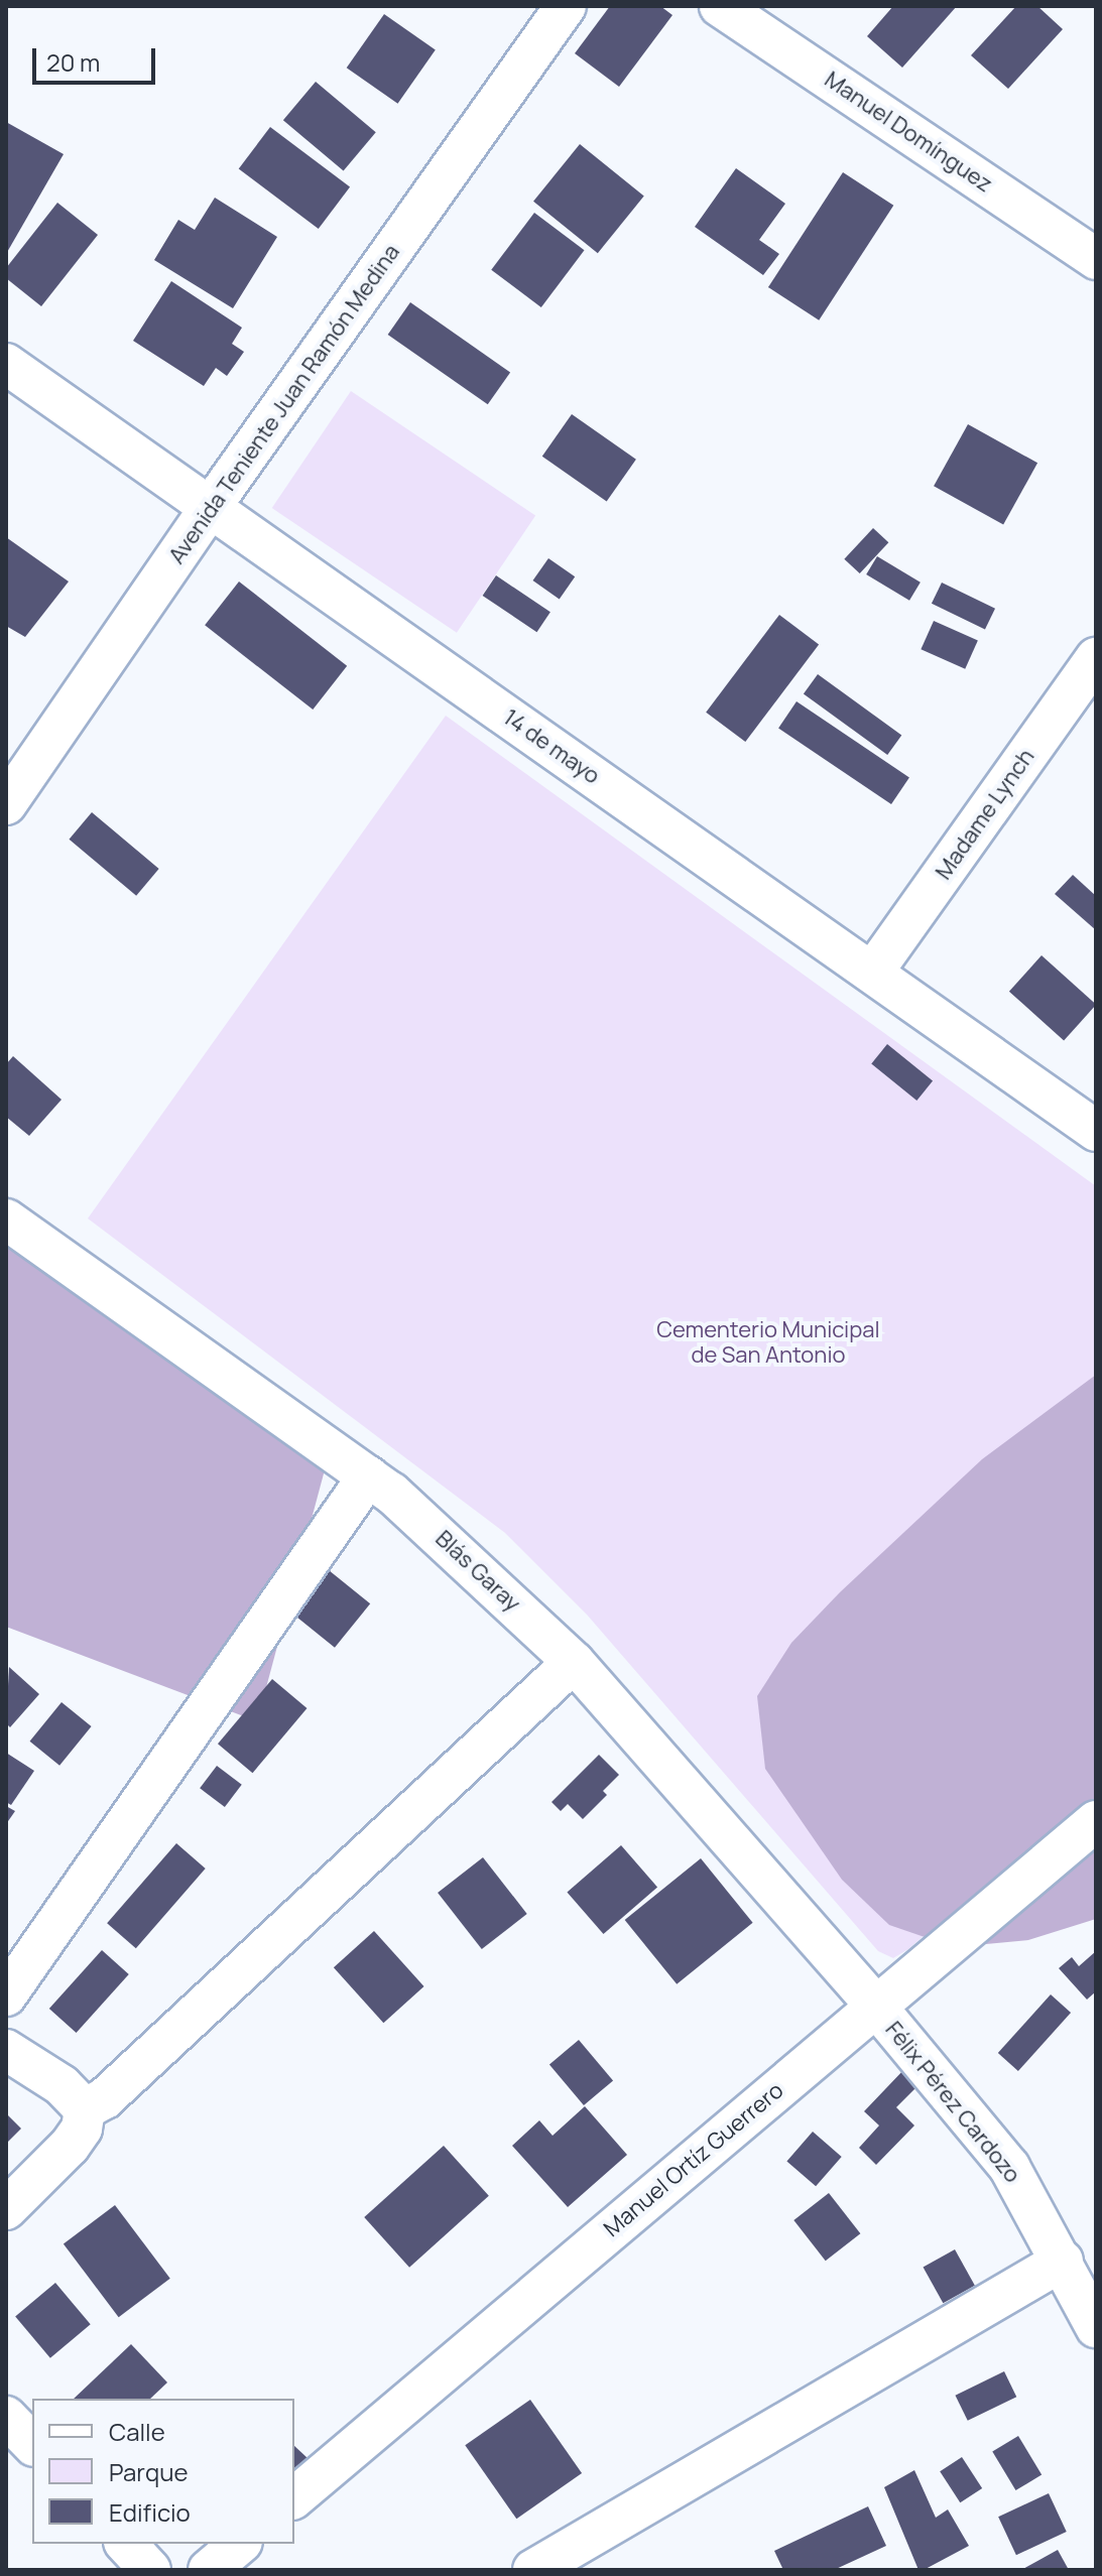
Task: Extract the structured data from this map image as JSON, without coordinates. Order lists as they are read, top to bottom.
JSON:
{
  "streets": {
    "street": [
      "Manuel Domínguez",
      "Avenida Teniente Juan Ramón Medina",
      "14 de mayo",
      "Madame Lynch",
      "Blás Garay",
      "Félix Pérez Cardozo",
      "Manuel Ortíz Guerrero"
    ]
  },
  "crossings": [
    ["Avenida Teniente Juan Ramón Medina", "14 de mayo"],
    ["14 de mayo", "Madame Lynch"],
    ["Blás Garay", "Félix Pérez Cardozo"],
    ["Blás Garay", "Manuel Ortíz Guerrero"],
    ["Félix Pérez Cardozo", "Manuel Ortíz Guerrero"]
  ],
  "parks": ["Cementerio Municipal de San Antonio"],
  "legend": ["Calle", "Parque", "Edificio"],
  "scale_bar": "20 m"
}
